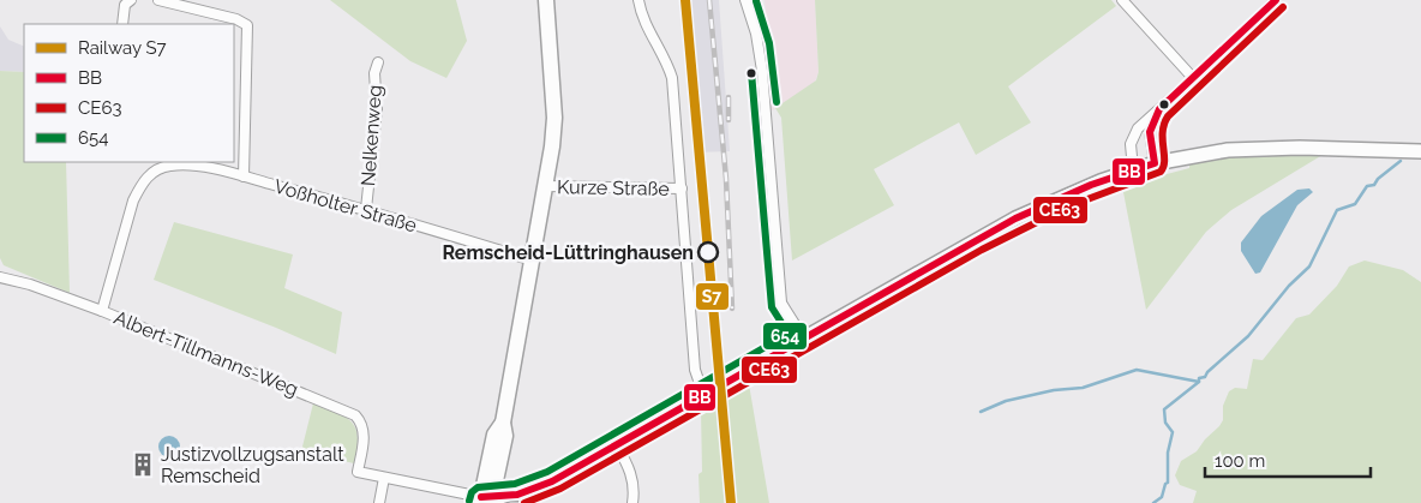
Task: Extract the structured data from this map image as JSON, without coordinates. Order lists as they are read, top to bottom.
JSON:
{
  "streets": {
    "street": [
      "Nelkenweg",
      "Kurze Straße",
      "Voßholter Straße",
      "Albert-Tillmanns-Weg"
    ]
  },
  "crossings": [
    ["Nelkenweg", "Voßholter Straße"]
  ],
  "places": {
    "other": ["Remscheid-Lüttringhausen"],
    "building": ["Justizvollzugsanstalt Remscheid"]
  },
  "lines": [
    "rail line S7",
    "transit line BB",
    "transit line 654",
    "transit line CE63"
  ],
  "legend": [
    "Railway S7",
    "BB",
    "CE63",
    "654"
  ],
  "scale_bar": "100 m"
}
